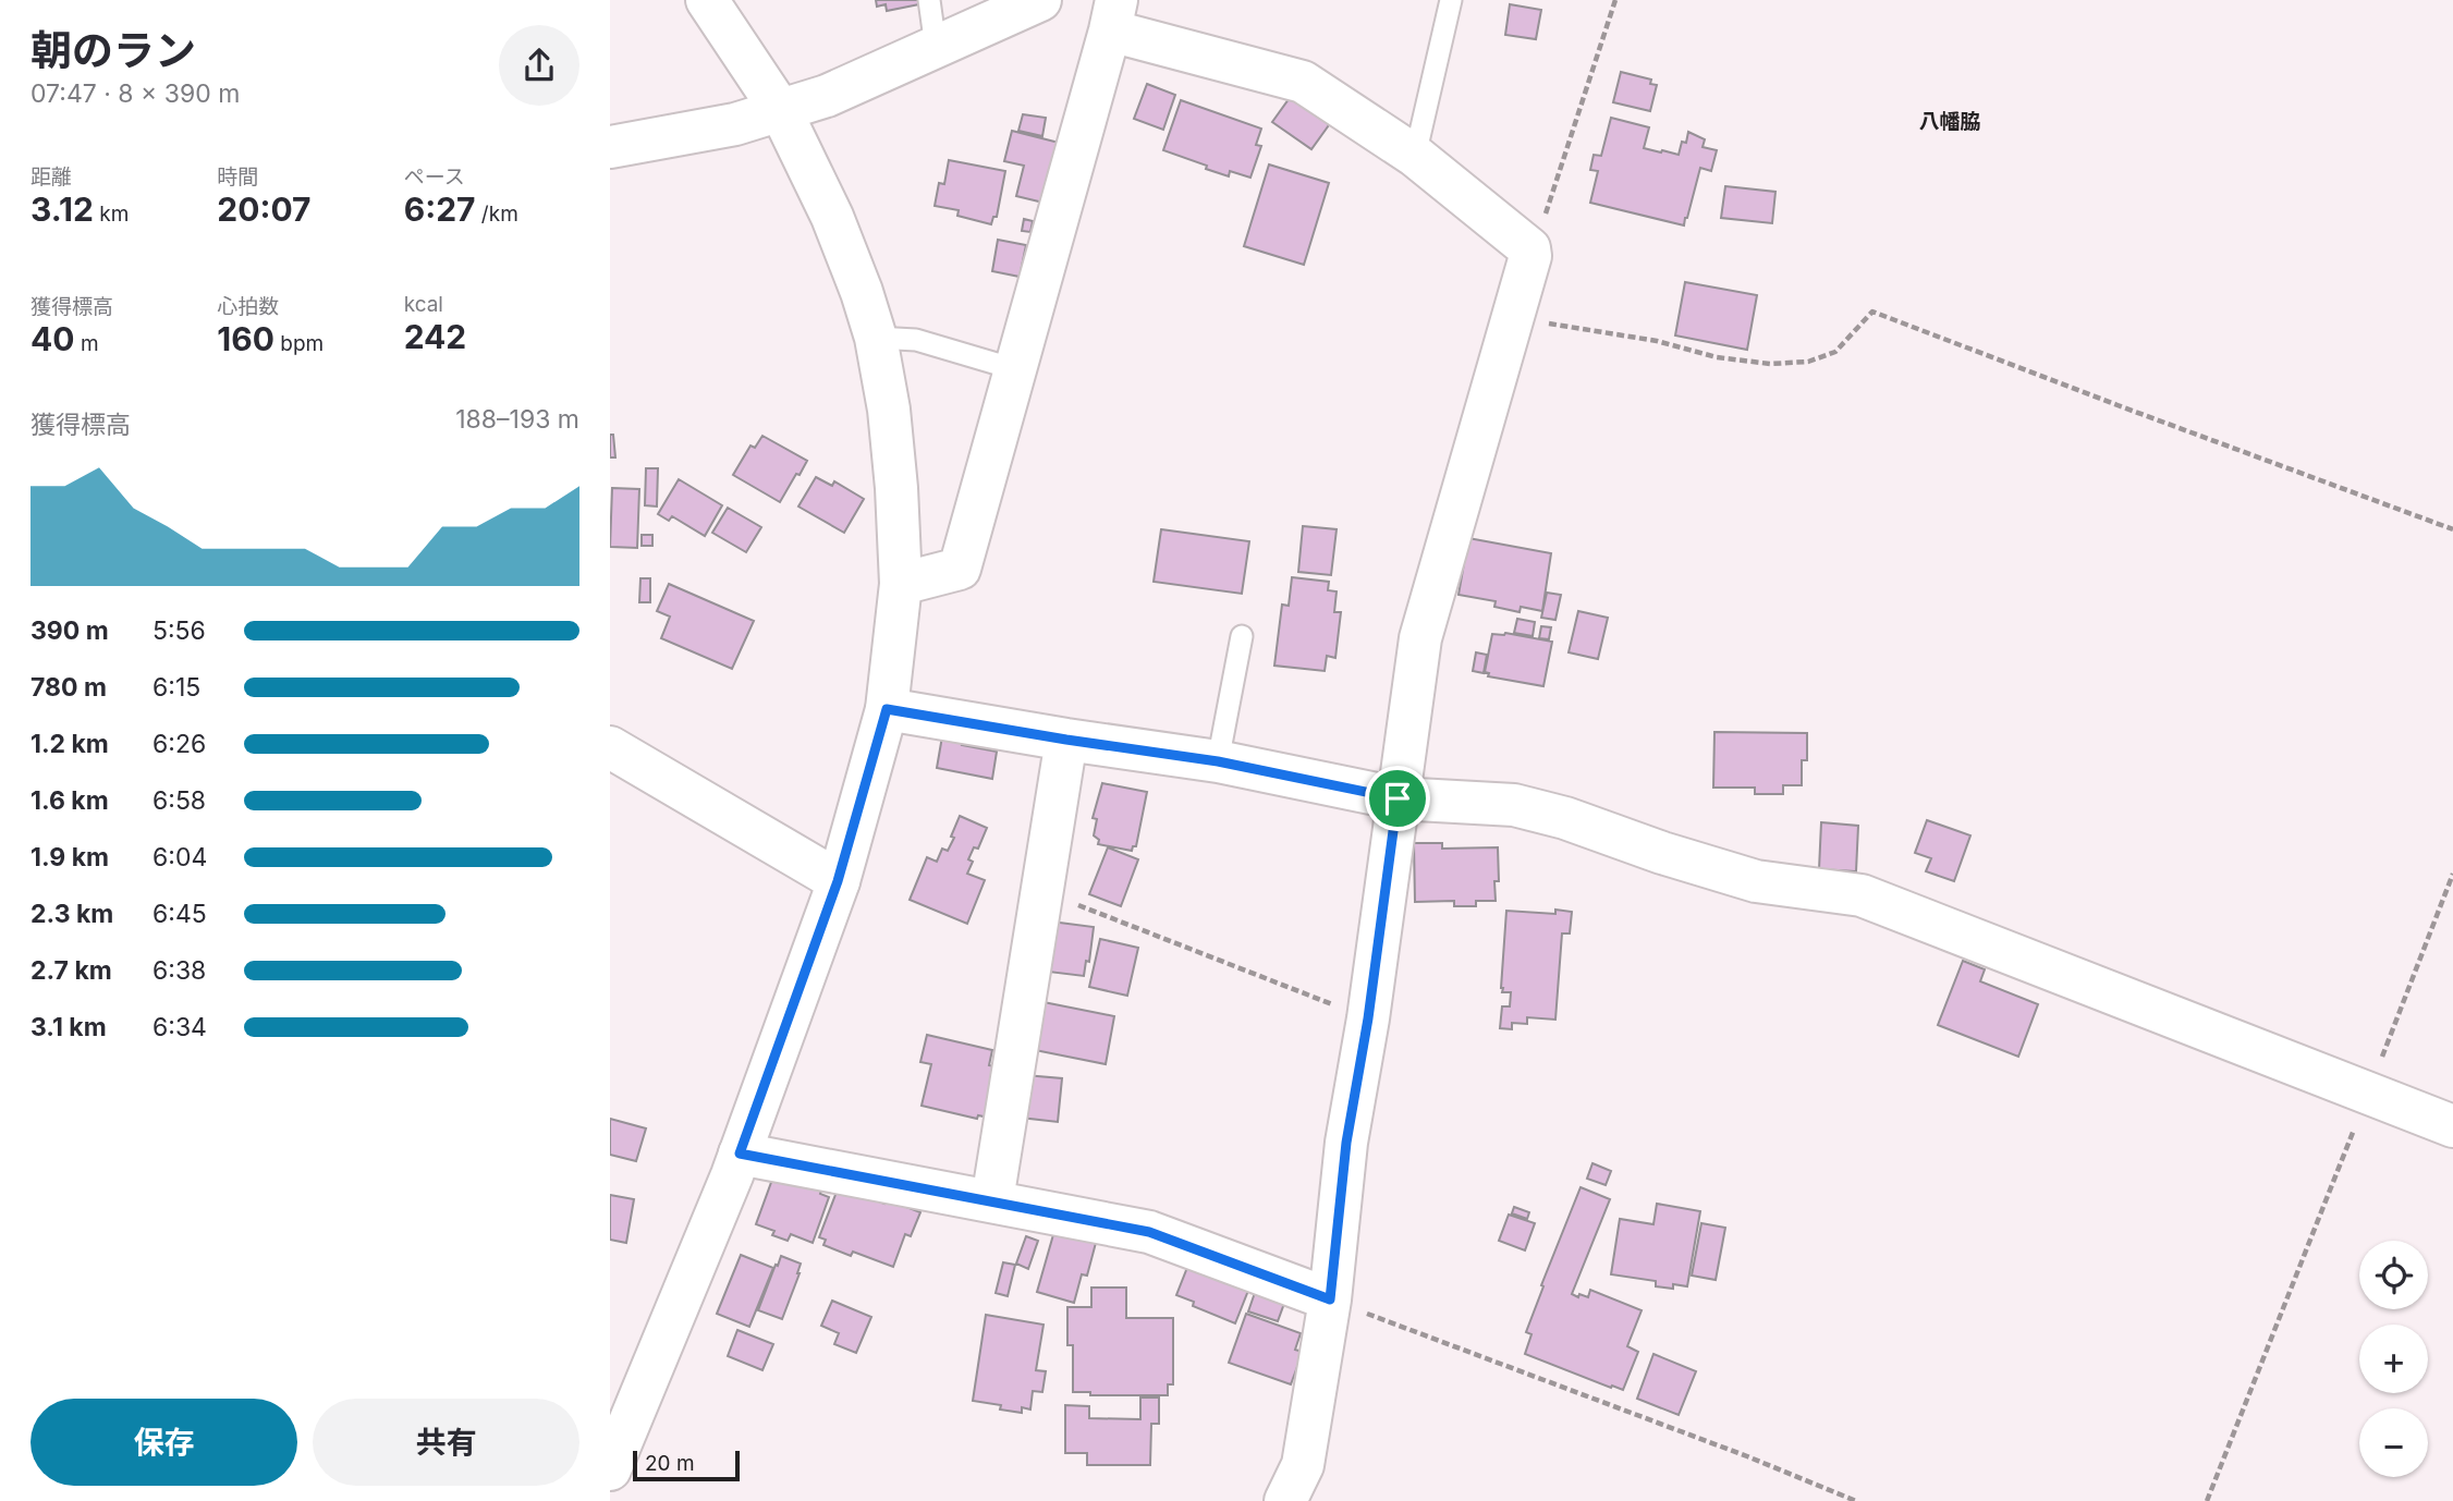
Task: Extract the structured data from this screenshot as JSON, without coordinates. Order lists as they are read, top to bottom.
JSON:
{
  "districts": ["八幡脇"],
  "scale_bar": "20 m",
  "page": {
    "heading": ["朝のラン", "07:47 · 8 × 390 m"],
    "stats": [
      ["距離", "3.12 km"],
      ["時間", "20:07"],
      ["ペース", "6:27 /km"],
      ["獲得標高", "40 m"],
      ["心拍数", "160 bpm"],
      ["kcal", "242"]
    ],
    "chart": ["獲得標高", "188–193 m"],
    "list": [
      {
        "name": "390 m",
        "note": "5:56"
      },
      {
        "name": "780 m",
        "note": "6:15"
      },
      {
        "name": "1.2 km",
        "note": "6:26"
      },
      {
        "name": "1.6 km",
        "note": "6:58"
      },
      {
        "name": "1.9 km",
        "note": "6:04"
      },
      {
        "name": "2.3 km",
        "note": "6:45"
      },
      {
        "name": "2.7 km",
        "note": "6:38"
      },
      {
        "name": "3.1 km",
        "note": "6:34"
      }
    ],
    "map_buttons": ["+", "−"],
    "buttons": ["保存", "共有"],
    "scale": "20 m"
  }
}
